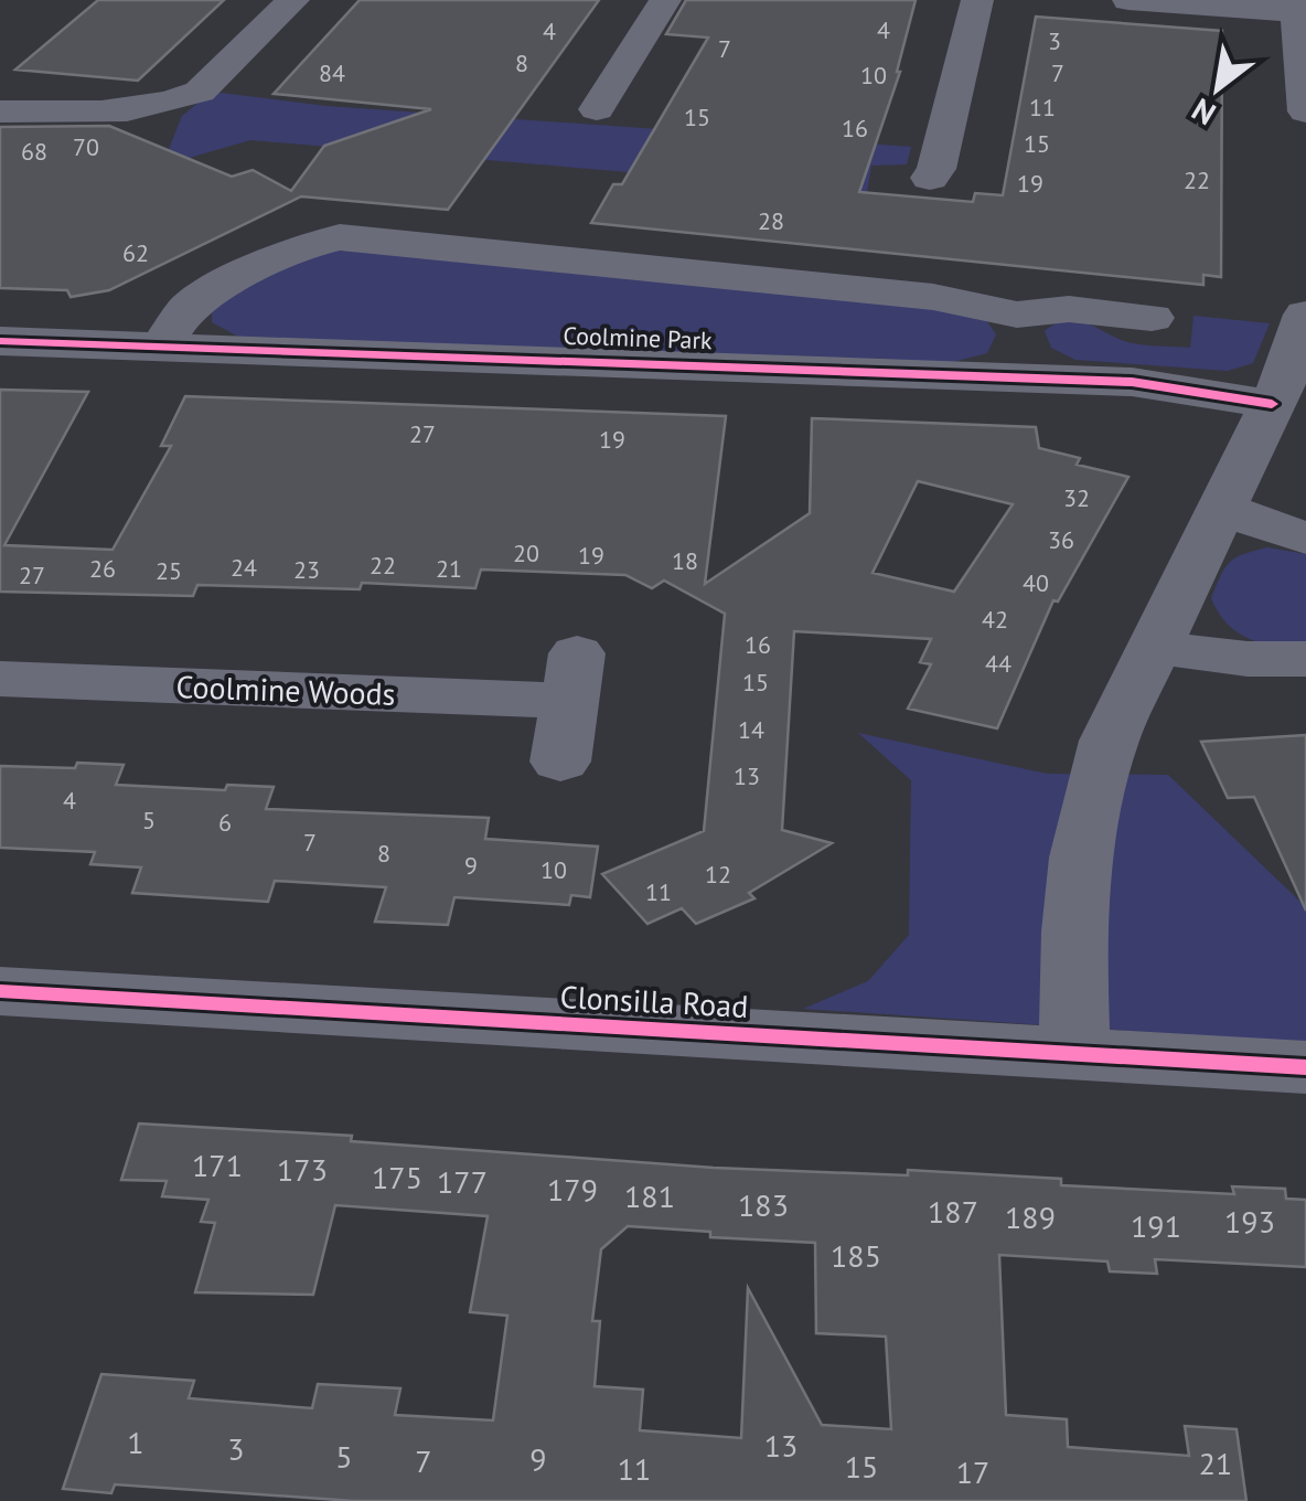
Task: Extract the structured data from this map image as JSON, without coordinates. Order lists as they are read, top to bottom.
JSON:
{
  "streets": {
    "street": ["Coolmine Park", "Coolmine Woods", "Clonsilla Road"]
  },
  "house_numbers": [
    "4",
    "4",
    "3",
    "7",
    "8",
    "84",
    "7",
    "10",
    "11",
    "15",
    "16",
    "15",
    "70",
    "68",
    "22",
    "19",
    "28",
    "62",
    "27",
    "19",
    "32",
    "36",
    "20",
    "19",
    "18",
    "22",
    "24",
    "26",
    "21",
    "23",
    "25",
    "27",
    "40",
    "42",
    "16",
    "44",
    "15",
    "14",
    "13",
    "4",
    "5",
    "6",
    "7",
    "8",
    "9",
    "10",
    "12",
    "11",
    "171",
    "173",
    "175",
    "177",
    "179",
    "181",
    "183",
    "187",
    "189",
    "193",
    "191",
    "185",
    "1",
    "13",
    "3",
    "5",
    "9",
    "7",
    "21",
    "15",
    "11",
    "17"
  ],
  "north": "bottom left"
}
